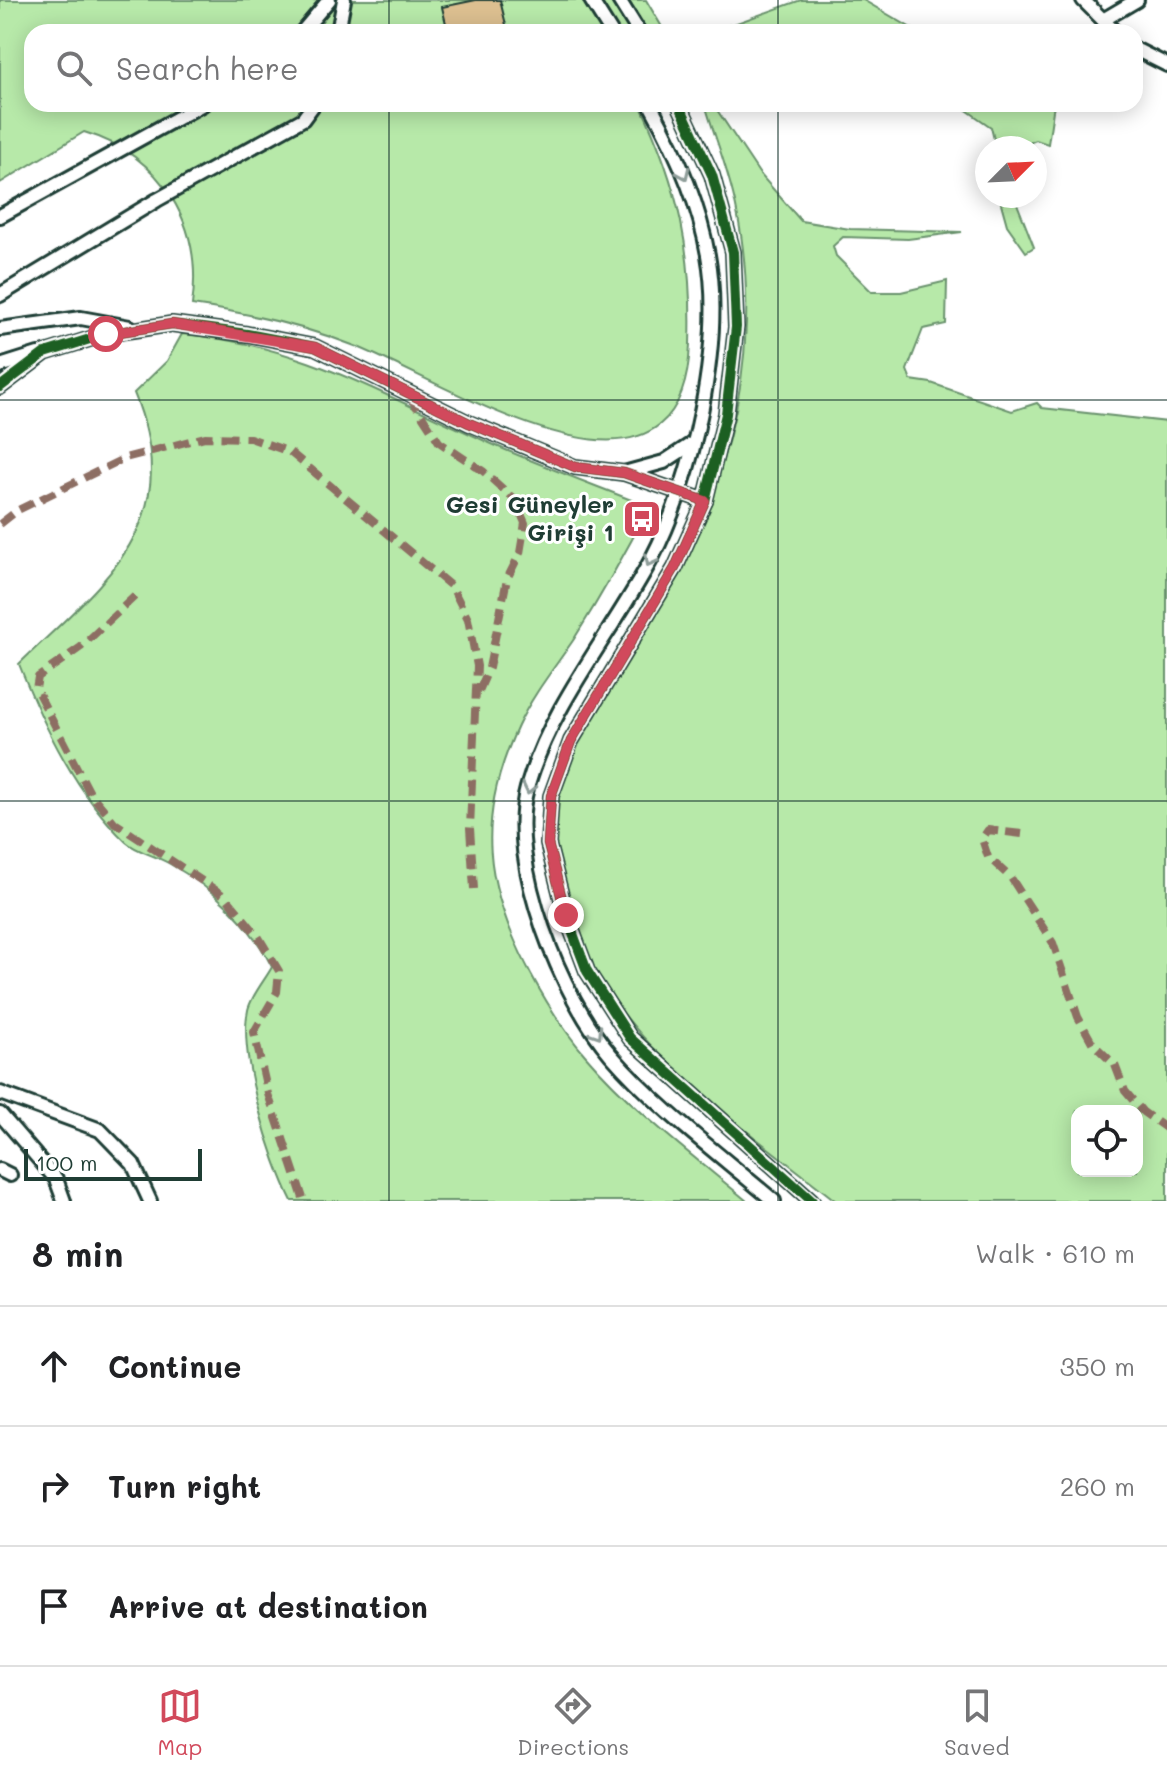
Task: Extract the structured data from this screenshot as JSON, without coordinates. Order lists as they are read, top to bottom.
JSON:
{
  "places": {
    "bus stop": ["Gesi Güneyler Girişi 1"]
  },
  "scale_bar": "100 m",
  "north": "top right",
  "page": {
    "search": "Search here",
    "scale": "100 m",
    "heading": ["8 min", "Walk · 610 m"],
    "list": [
      ["Continue", "350 m"],
      ["Turn right", "260 m"],
      "Arrive at destination"
    ],
    "nav": ["Map", "Directions", "Saved"]
  }
}
